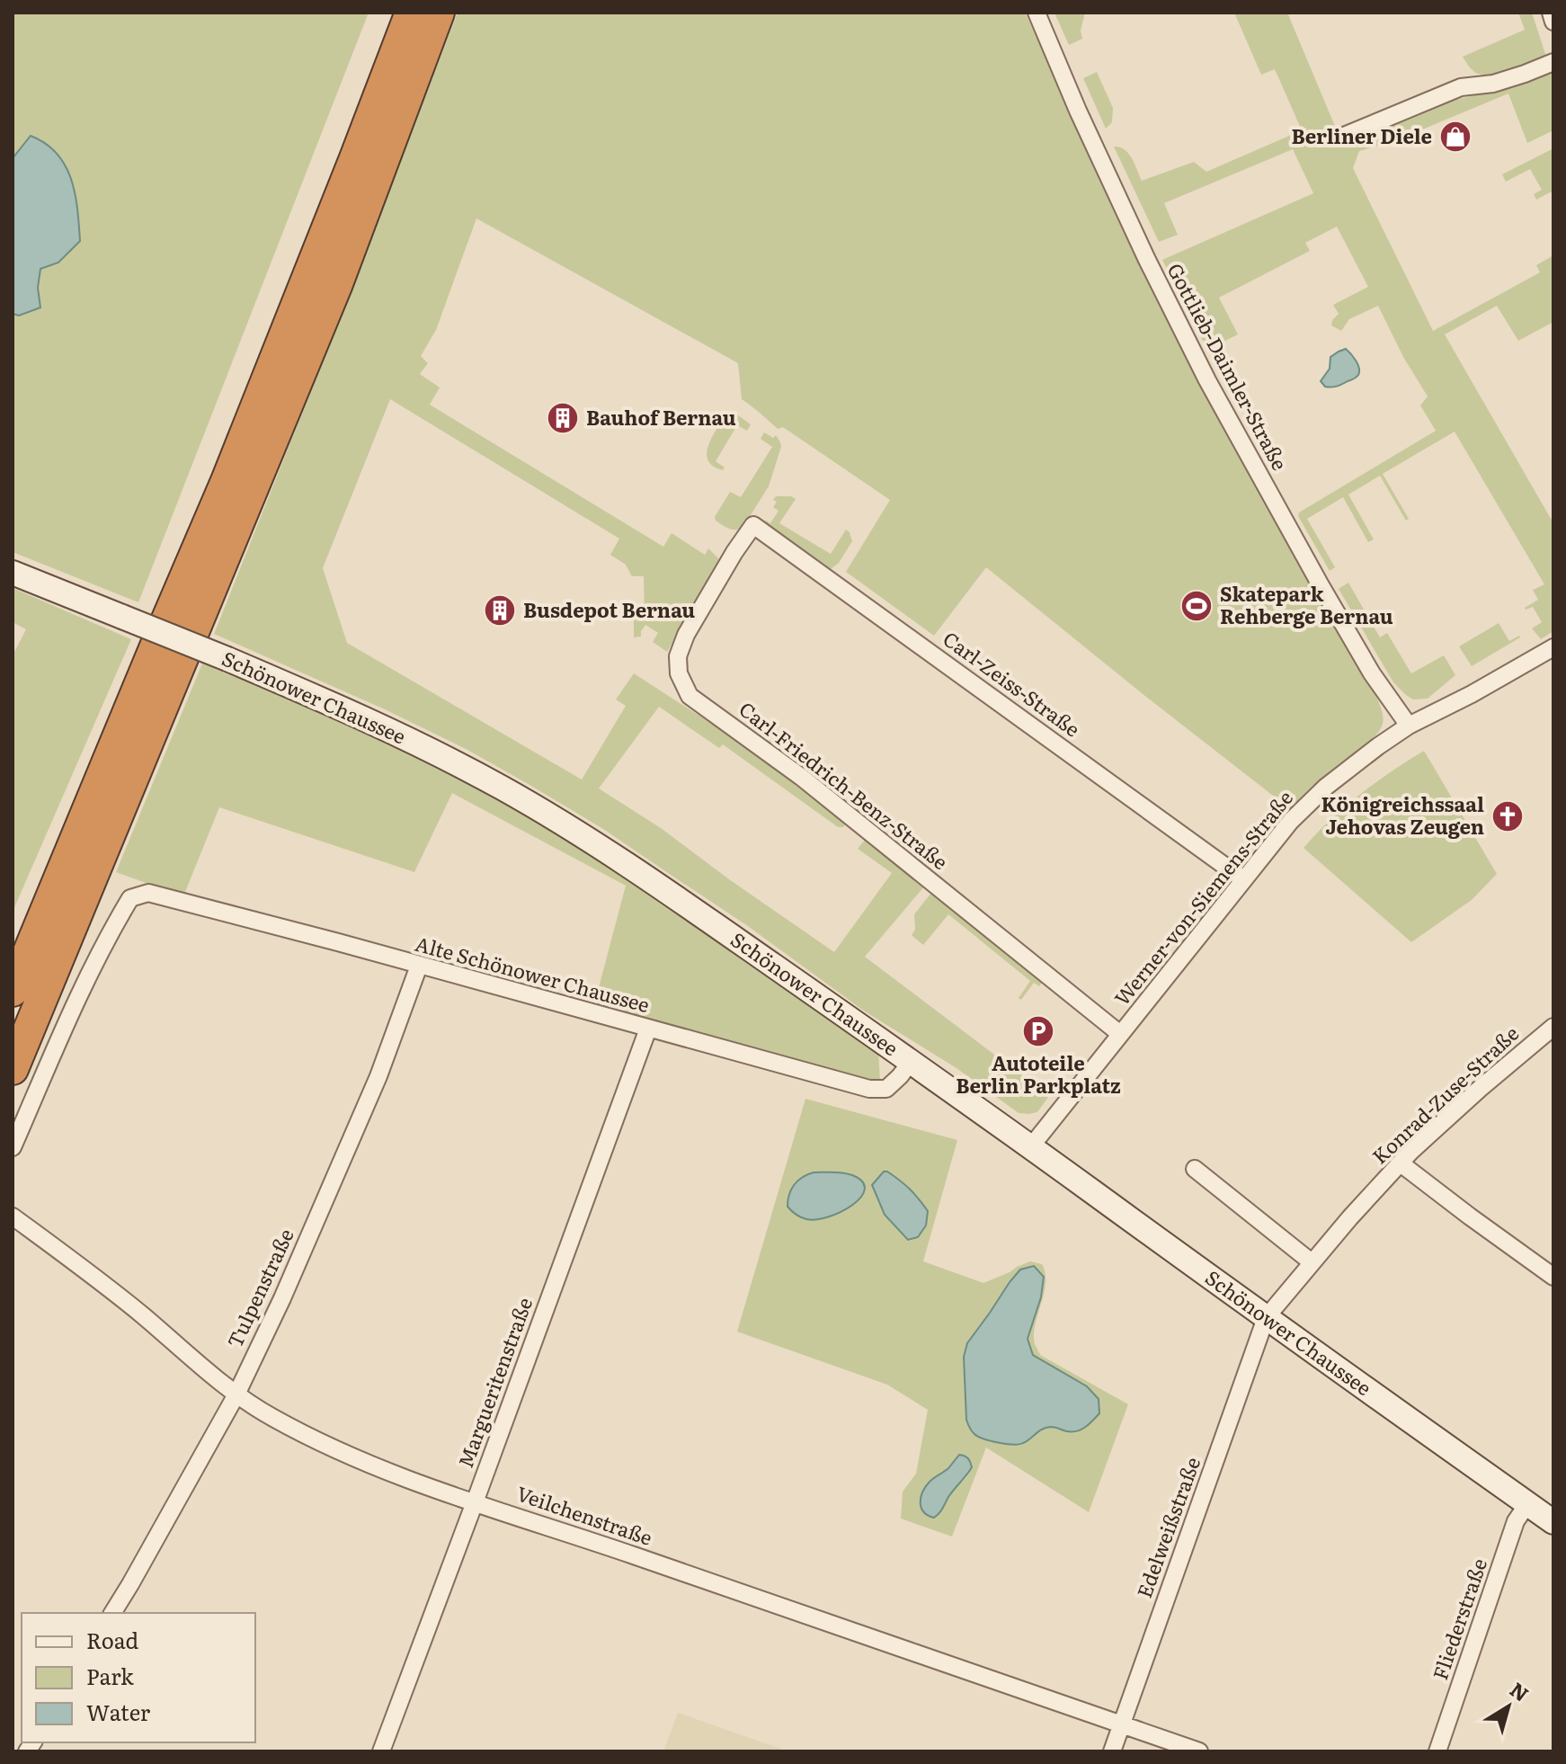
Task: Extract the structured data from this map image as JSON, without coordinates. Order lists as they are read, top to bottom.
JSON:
{
  "streets": {
    "main road": ["Schönower Chaussee"],
    "street": [
      "Gottlieb-Daimler-Straße",
      "Carl-Zeiss-Straße",
      "Carl-Friedrich-Benz-Straße",
      "Werner-von-Siemens-Straße",
      "Alte Schönower Chaussee",
      "Konrad-Zuse-Straße",
      "Tulpenstraße",
      "Margueritenstraße",
      "Veilchenstraße",
      "Edelweißstraße",
      "Fliederstraße"
    ]
  },
  "crossings": [
    ["Gottlieb-Daimler-Straße", "Werner-von-Siemens-Straße"],
    ["Carl-Zeiss-Straße", "Carl-Friedrich-Benz-Straße"],
    ["Carl-Zeiss-Straße", "Werner-von-Siemens-Straße"],
    ["Schönower Chaussee", "Werner-von-Siemens-Straße"],
    ["Schönower Chaussee", "Alte Schönower Chaussee"],
    ["Schönower Chaussee", "Konrad-Zuse-Straße"],
    ["Schönower Chaussee", "Edelweißstraße"],
    ["Schönower Chaussee", "Fliederstraße"],
    ["Carl-Friedrich-Benz-Straße", "Werner-von-Siemens-Straße"],
    ["Alte Schönower Chaussee", "Tulpenstraße"],
    ["Alte Schönower Chaussee", "Margueritenstraße"],
    ["Konrad-Zuse-Straße", "Edelweißstraße"],
    ["Tulpenstraße", "Veilchenstraße"],
    ["Margueritenstraße", "Veilchenstraße"],
    ["Veilchenstraße", "Edelweißstraße"]
  ],
  "places": {
    "shop": ["Berliner Diele"],
    "building": ["Bauhof Bernau", "Busdepot Bernau"],
    "sports": ["Skatepark Rehberge Bernau"],
    "church": ["Königreichssaal Jehovas Zeugen"],
    "parking": ["Autoteile Berlin Parkplatz"]
  },
  "legend": ["Road", "Park", "Water"],
  "north": "top right"
}
